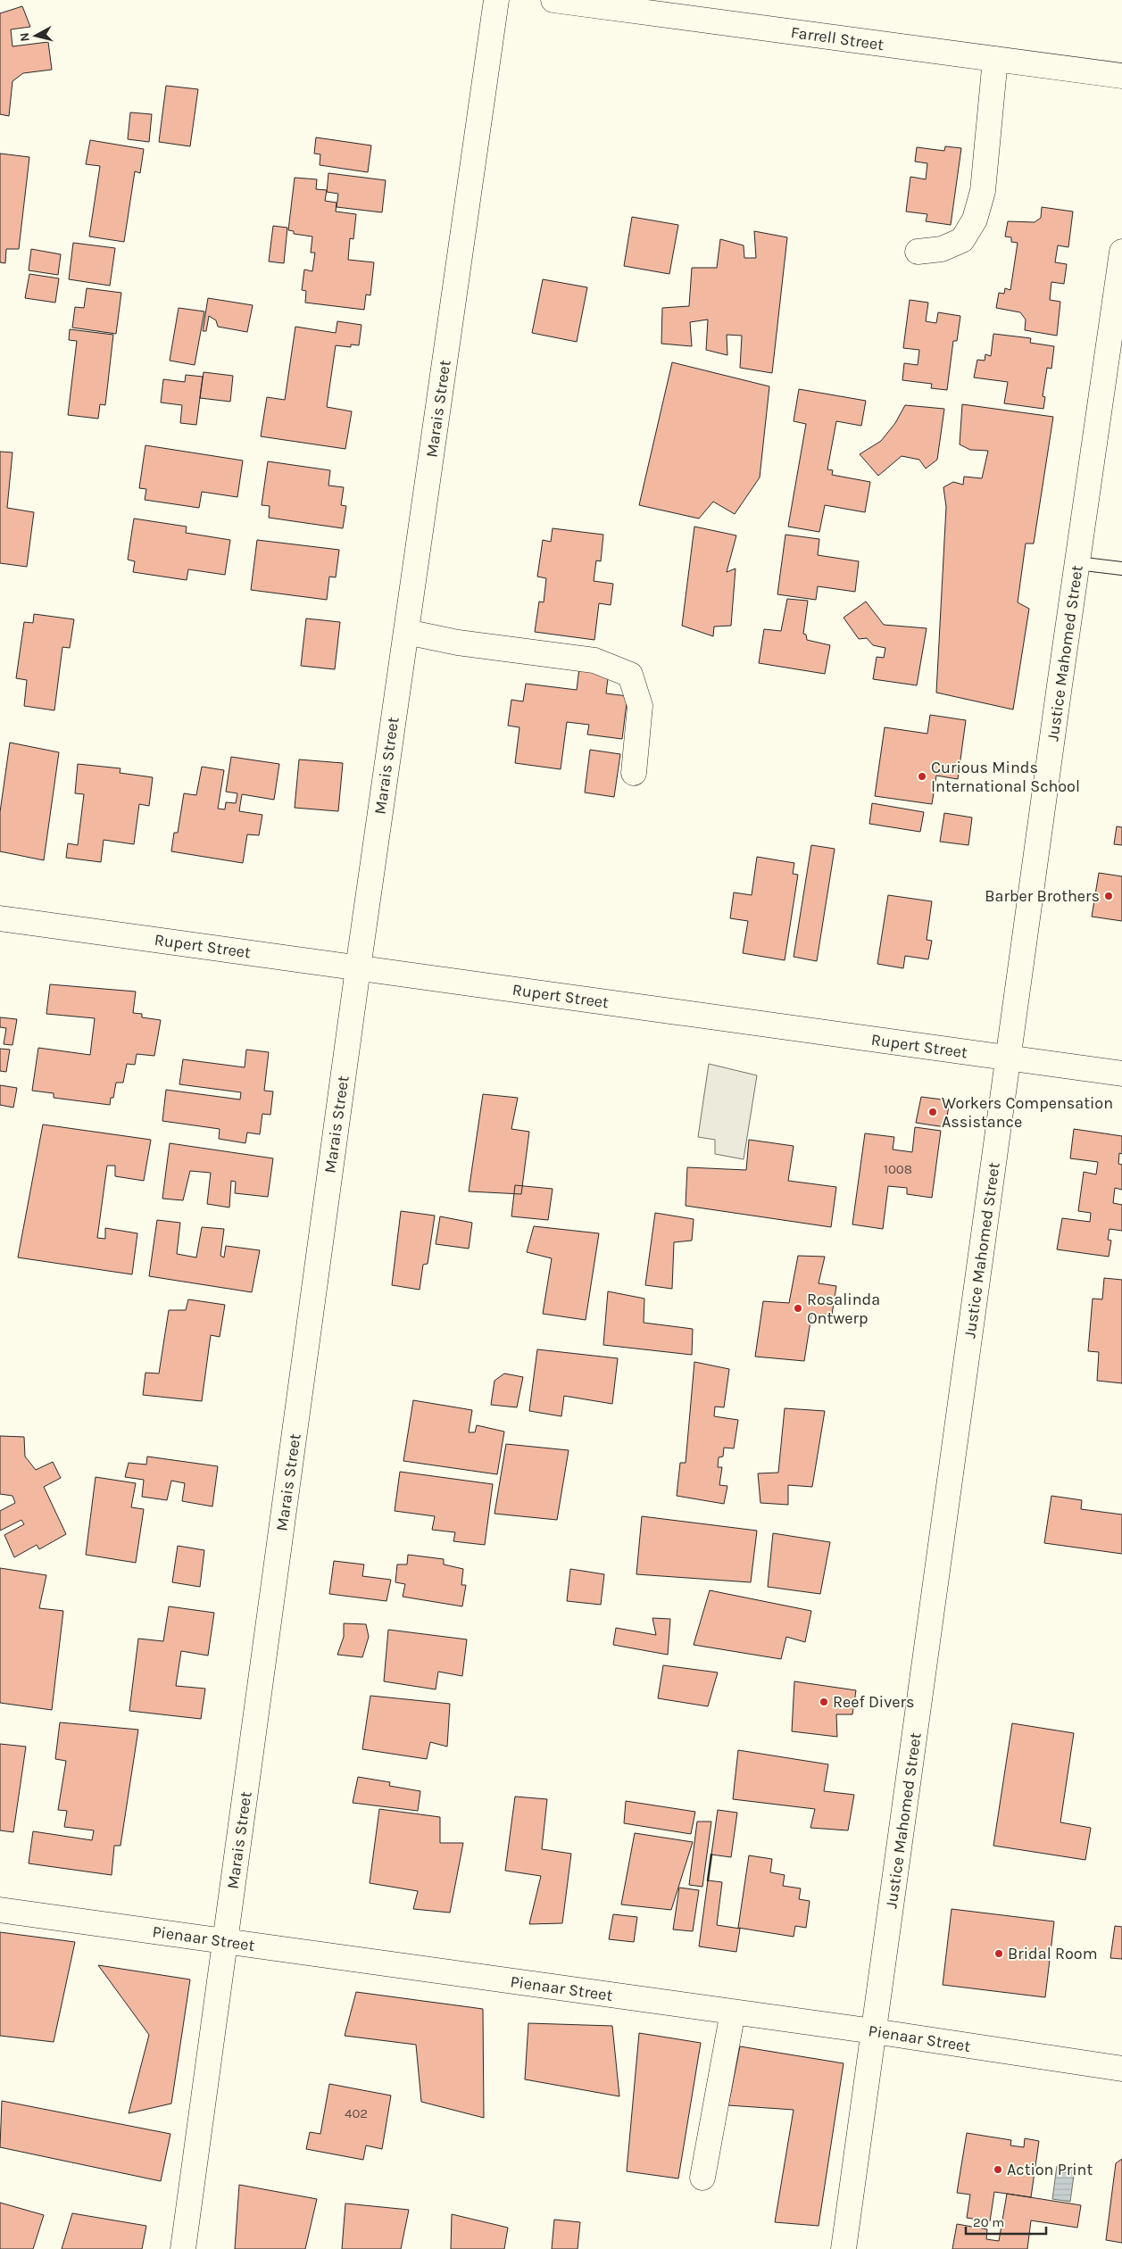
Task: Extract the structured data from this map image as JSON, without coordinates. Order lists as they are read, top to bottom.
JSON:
{
  "streets": {
    "street": [
      "Farrell Street",
      "Marais Street",
      "Justice Mahomed Street",
      "Rupert Street",
      "Pienaar Street"
    ]
  },
  "crossings": [
    ["Marais Street", "Rupert Street"],
    ["Marais Street", "Pienaar Street"],
    ["Justice Mahomed Street", "Rupert Street"],
    ["Justice Mahomed Street", "Pienaar Street"]
  ],
  "places": [
    "Curious Minds International School",
    "Barber Brothers",
    "Workers Compensation Assistance",
    "Rosalinda Ontwerp",
    "Reef Divers",
    "Bridal Room",
    "Action Print"
  ],
  "house_numbers": ["1008", "402"],
  "scale_bar": "20 m",
  "north": "left"
}
